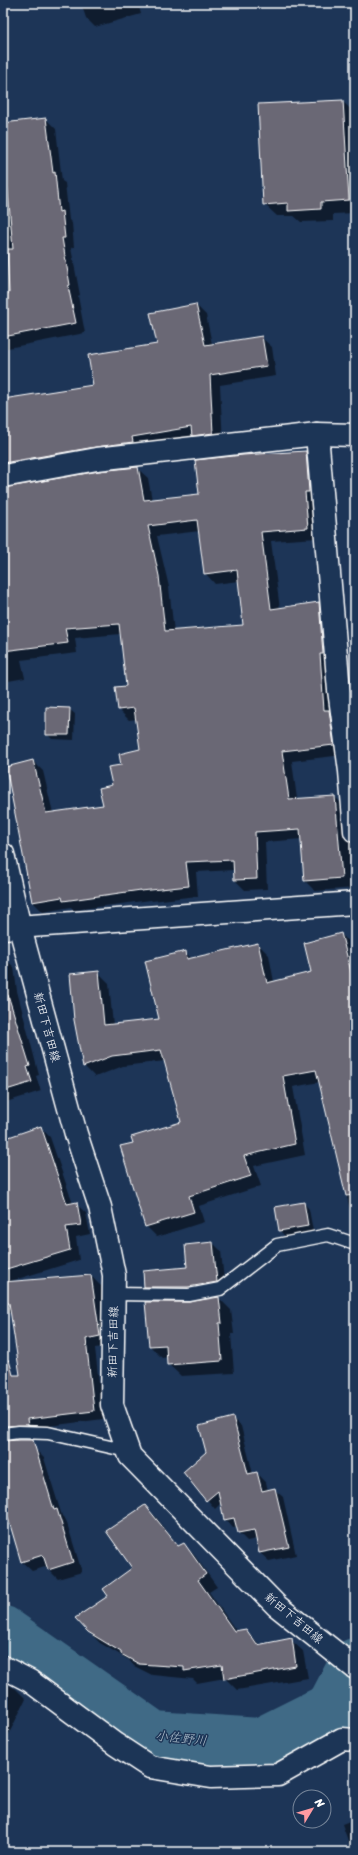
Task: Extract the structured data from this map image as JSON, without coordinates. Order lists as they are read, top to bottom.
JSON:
{
  "streets": {
    "street": ["新田下吉田線"]
  },
  "water": ["小佐野川"],
  "north": "top right"
}
